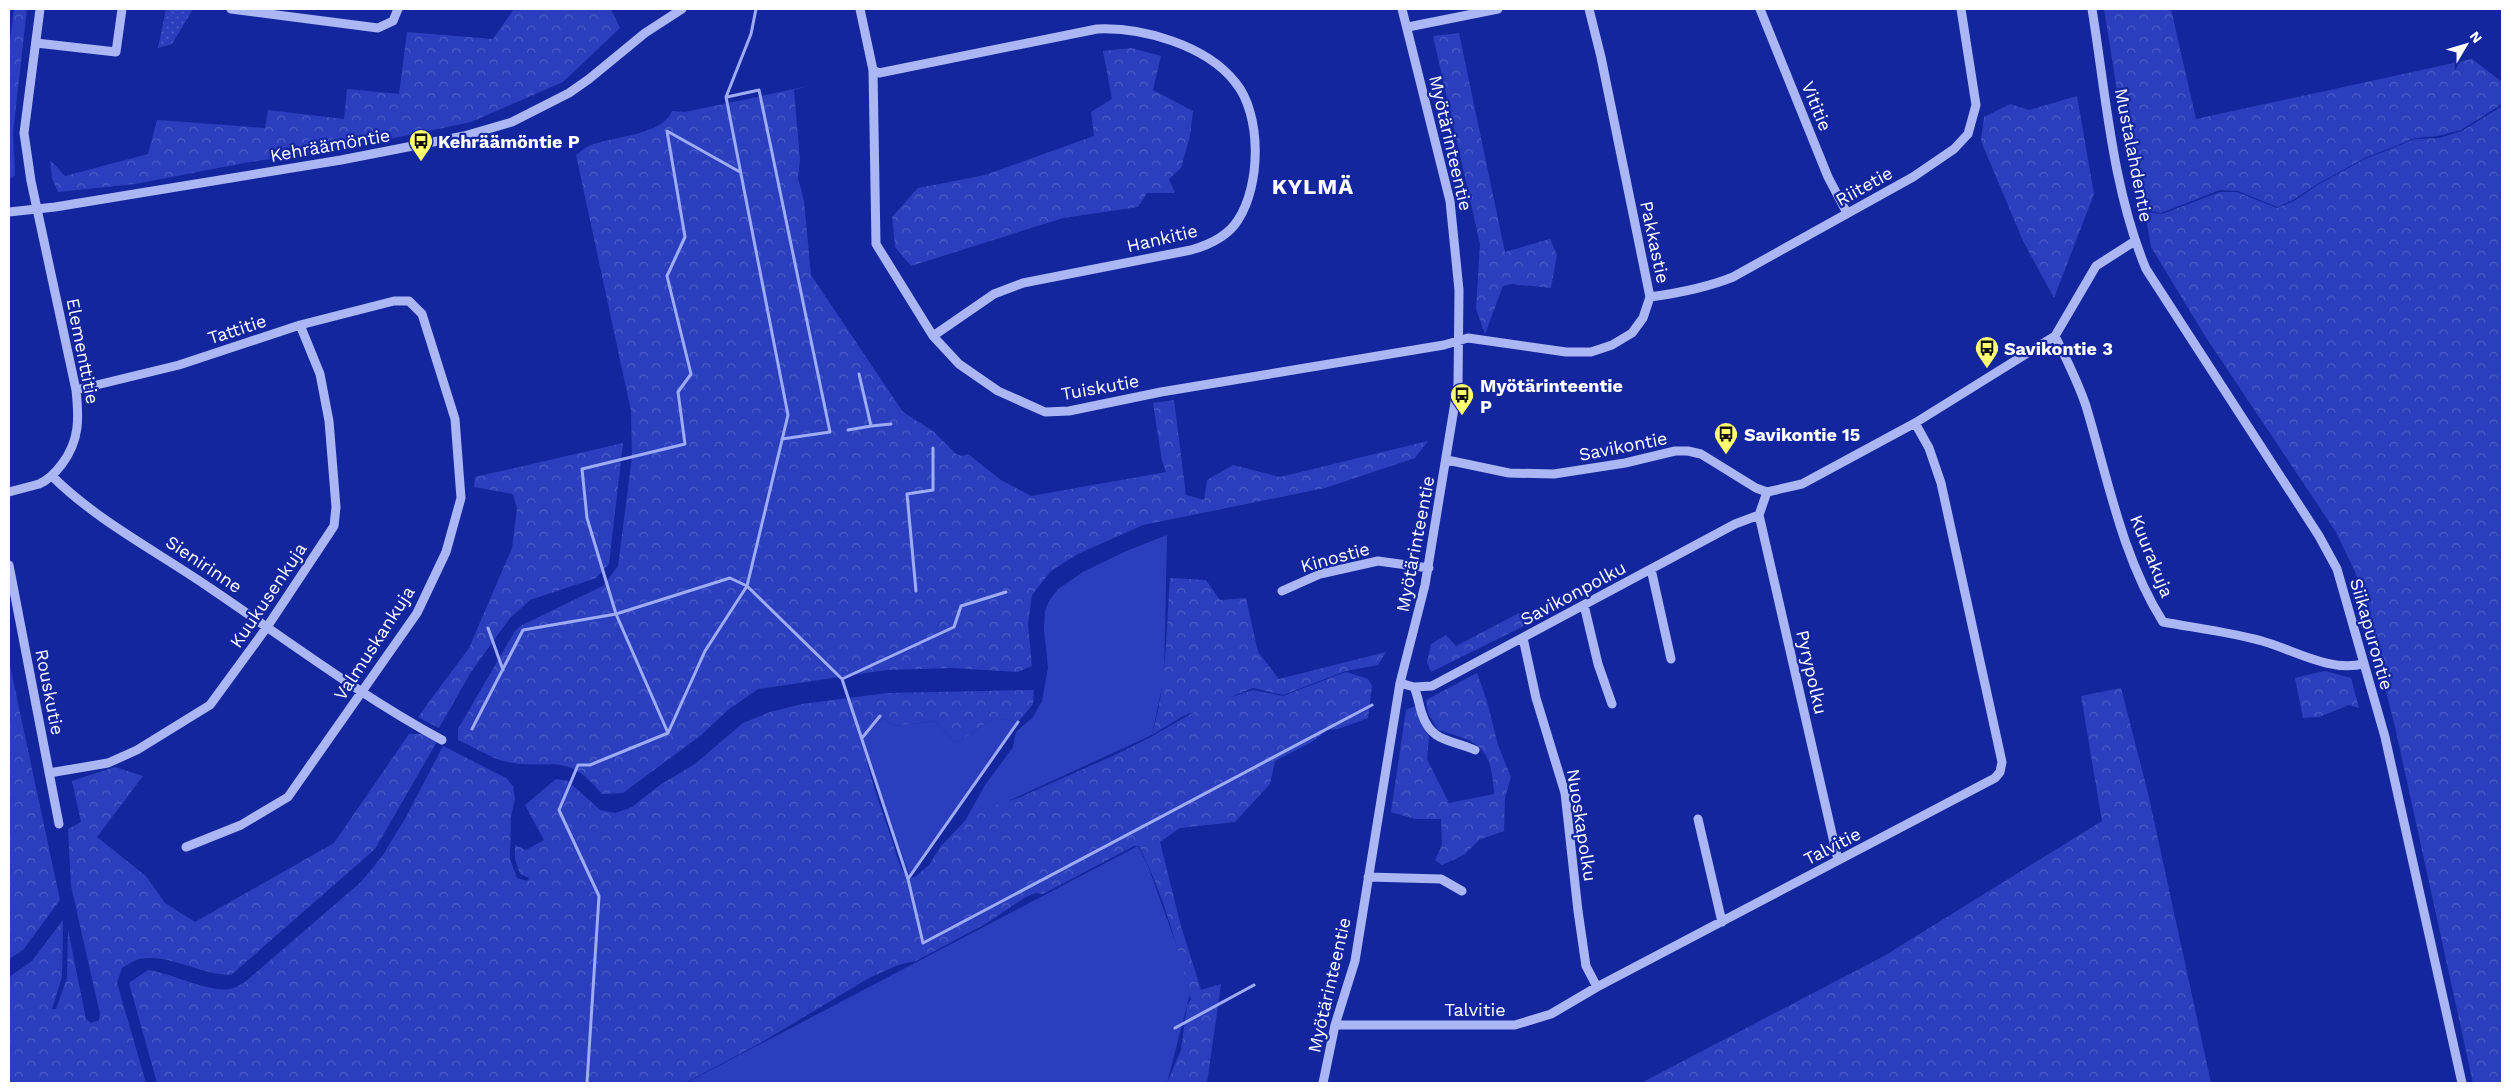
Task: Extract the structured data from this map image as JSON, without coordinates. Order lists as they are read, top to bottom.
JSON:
{
  "streets": {
    "street": [
      "Vititie",
      "Myötärinteentie",
      "Kehräämöntie",
      "Mustalahdentie",
      "Riitetie",
      "Hankitie",
      "Pakkastie",
      "Tattitie",
      "Elementtitie",
      "Tuiskutie",
      "Savikontie",
      "Kuurakuja",
      "Kinostie",
      "Sienirinne",
      "Savikonpolku",
      "Kuukusenkuja",
      "Siikapurontie",
      "Valmuskankuja",
      "Pyrypolku",
      "Rouskutie",
      "Nuoskapolku",
      "Talvitie"
    ]
  },
  "crossings": [
    ["Vititie", "Riitetie"],
    ["Myötärinteentie", "Pakkastie"],
    ["Myötärinteentie", "Tuiskutie"],
    ["Myötärinteentie", "Savikontie"],
    ["Myötärinteentie", "Kinostie"],
    ["Myötärinteentie", "Savikonpolku"],
    ["Myötärinteentie", "Talvitie"],
    ["Kehräämöntie", "Elementtitie"],
    ["Mustalahdentie", "Kuurakuja"],
    ["Mustalahdentie", "Siikapurontie"],
    ["Riitetie", "Pakkastie"],
    ["Hankitie", "Tuiskutie"],
    ["Pakkastie", "Tuiskutie"],
    ["Tattitie", "Elementtitie"],
    ["Tattitie", "Kuukusenkuja"],
    ["Tattitie", "Valmuskankuja"],
    ["Elementtitie", "Sienirinne"],
    ["Kuurakuja", "Siikapurontie"],
    ["Sienirinne", "Kuukusenkuja"],
    ["Sienirinne", "Valmuskankuja"],
    ["Savikonpolku", "Pyrypolku"],
    ["Savikonpolku", "Nuoskapolku"],
    ["Kuukusenkuja", "Rouskutie"],
    ["Pyrypolku", "Talvitie"],
    ["Nuoskapolku", "Talvitie"]
  ],
  "districts": ["KYLMÄ"],
  "places": {
    "bus stop": [
      "Kehräämöntie P",
      "Savikontie 3",
      "Myötärinteentie P",
      "Savikontie 15"
    ]
  },
  "north": "top right"
}
